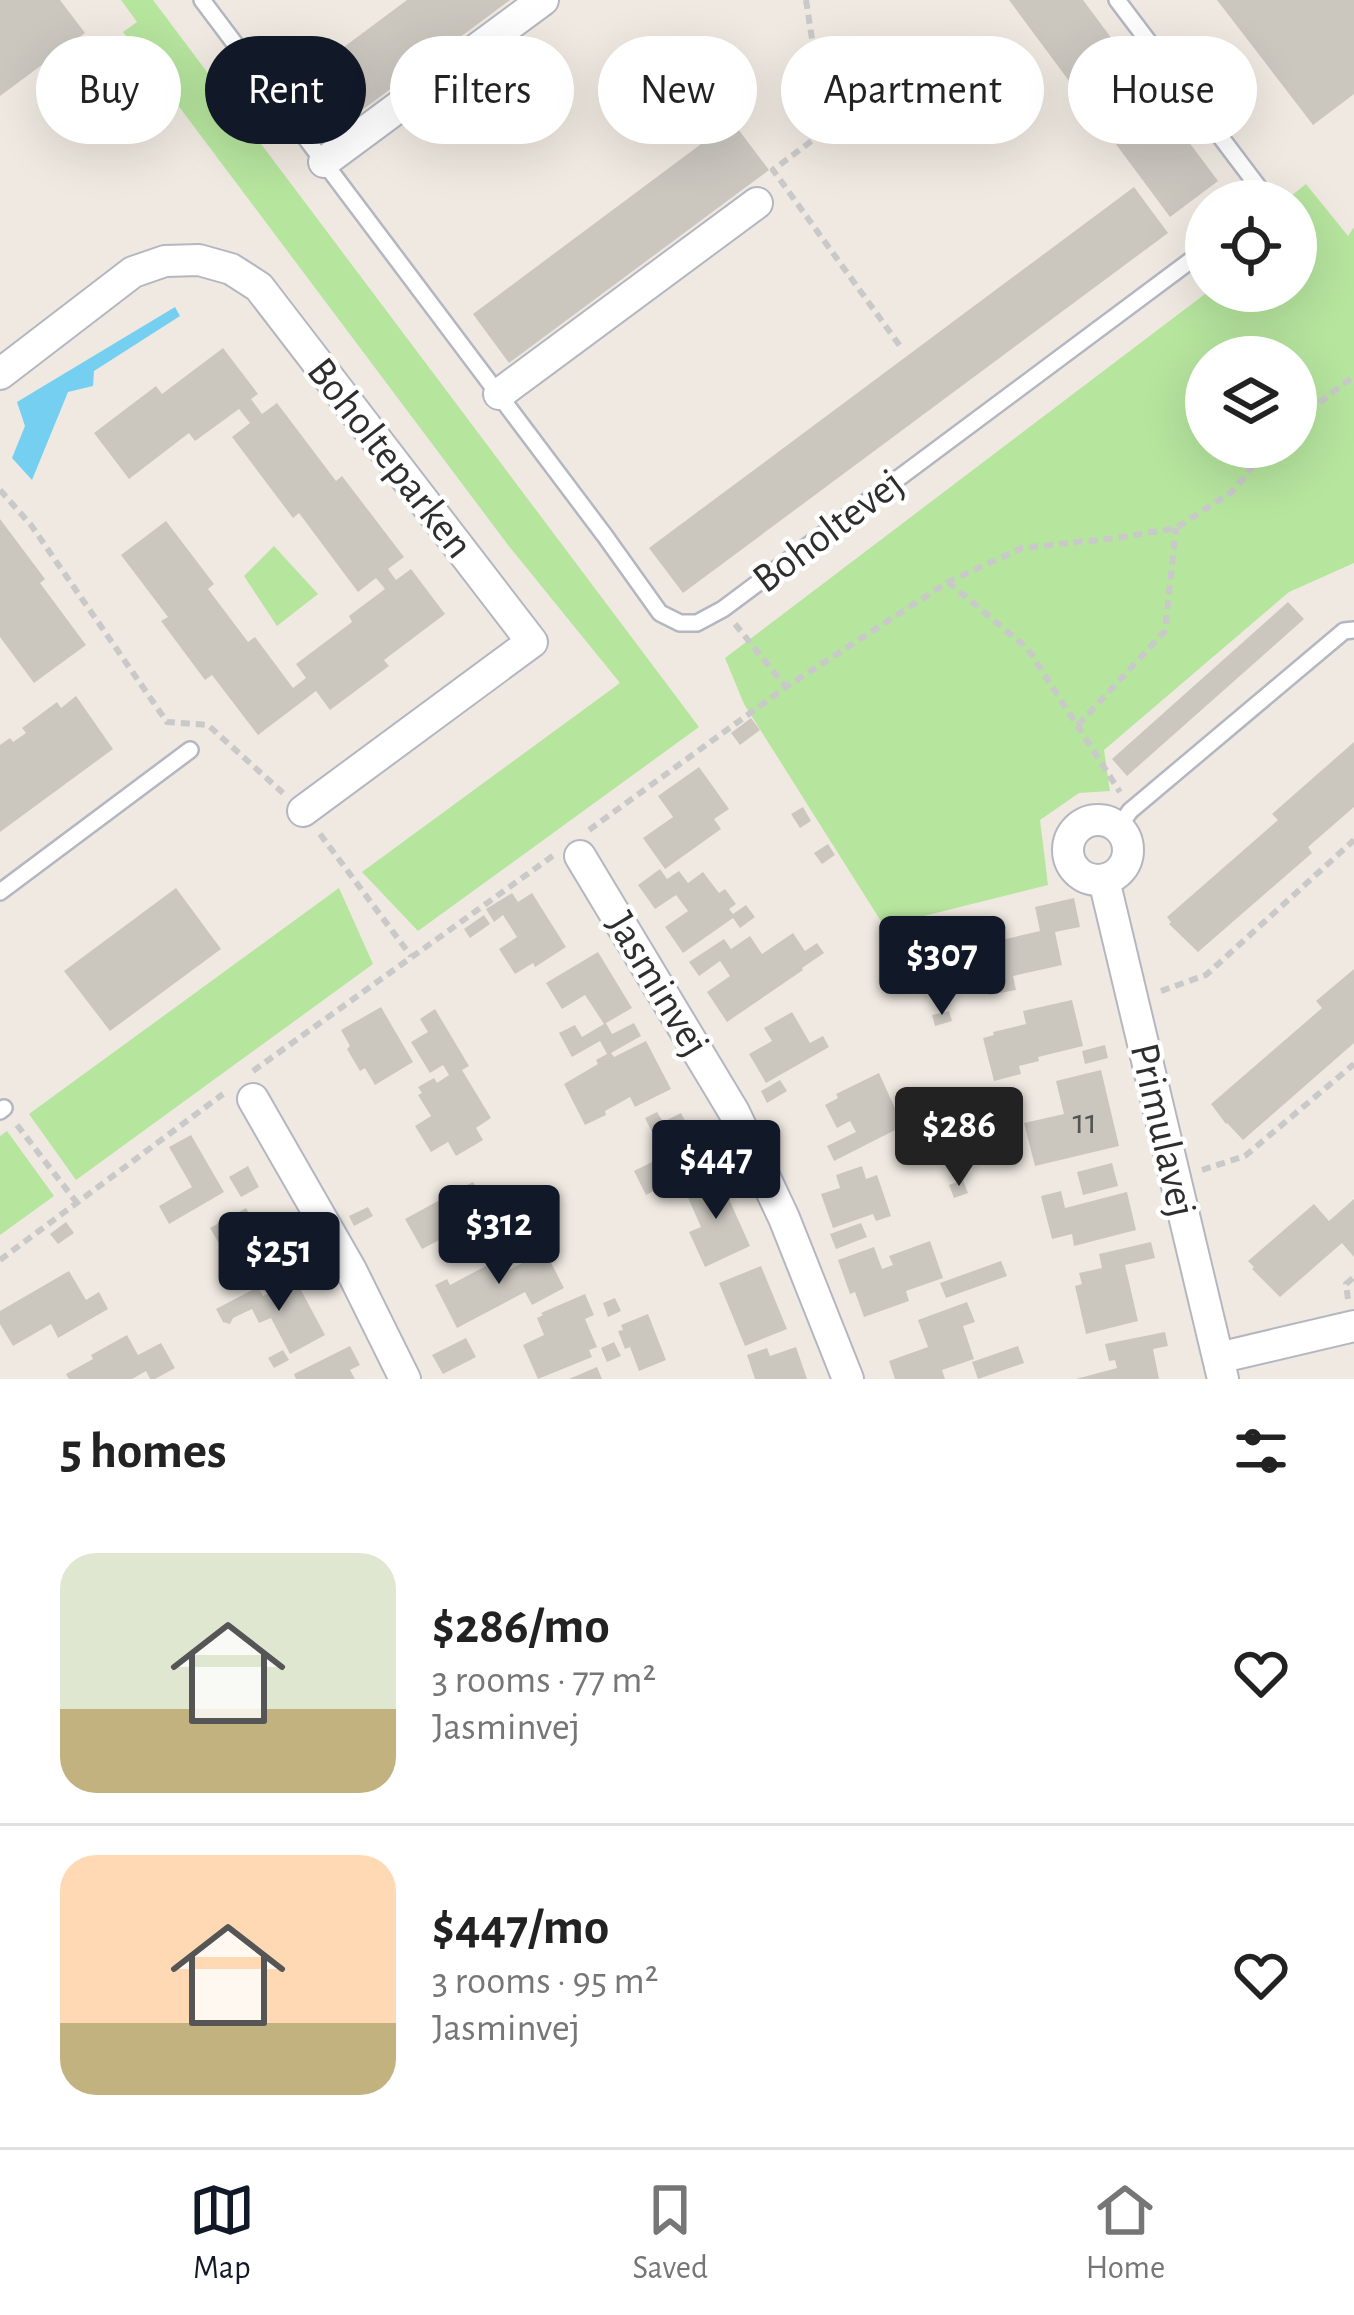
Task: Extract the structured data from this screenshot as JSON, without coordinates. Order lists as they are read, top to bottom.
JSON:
{
  "streets": {
    "street": ["Boholteparken", "Jasminvej", "Primulavej"],
    "lane": ["Boholtevej"]
  },
  "house_numbers": ["11"],
  "page": {
    "chip": [
      "Buy",
      "Rent",
      "Filters",
      "New",
      "Apartment",
      "House"
    ],
    "price": [
      "$307",
      "$286",
      "$447",
      "$312",
      "$251"
    ],
    "heading": "5 homes",
    "list": [
      {
        "name": "$286/mo",
        "note": "3 rooms · 77 m² · Jasminvej"
      },
      {
        "name": "$447/mo",
        "note": "3 rooms · 95 m² · Jasminvej"
      }
    ],
    "tabs": ["Map", "Saved", "Home"]
  }
}
